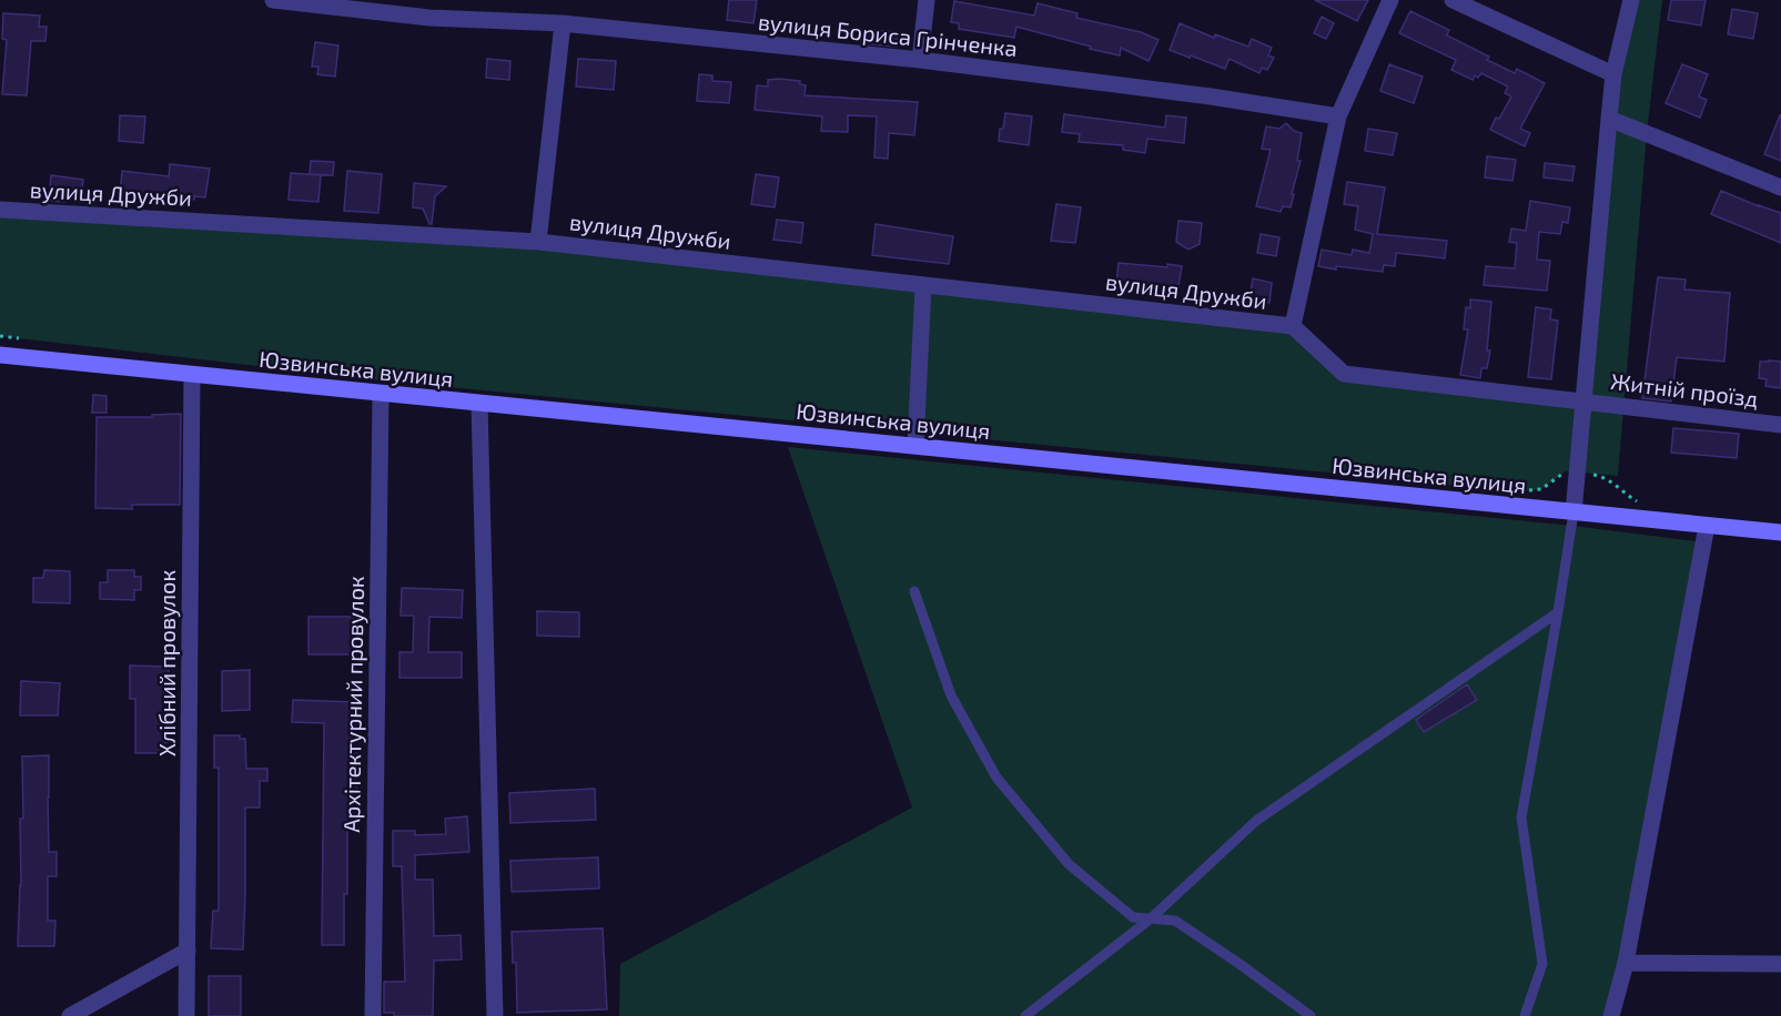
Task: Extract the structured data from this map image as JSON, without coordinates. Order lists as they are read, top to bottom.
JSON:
{
  "streets": {
    "main road": ["Юзвинська вулиця"],
    "street": [
      "вулиця Бориса Грінченка",
      "вулиця Дружби",
      "Житній проїзд",
      "Хлібний провулок",
      "Архітектурний провулок"
    ]
  },
  "crossings": [
    ["вулиця Дружби", "Житній проїзд"],
    ["Юзвинська вулиця", "Хлібний провулок"],
    ["Юзвинська вулиця", "Архітектурний провулок"]
  ]
}
